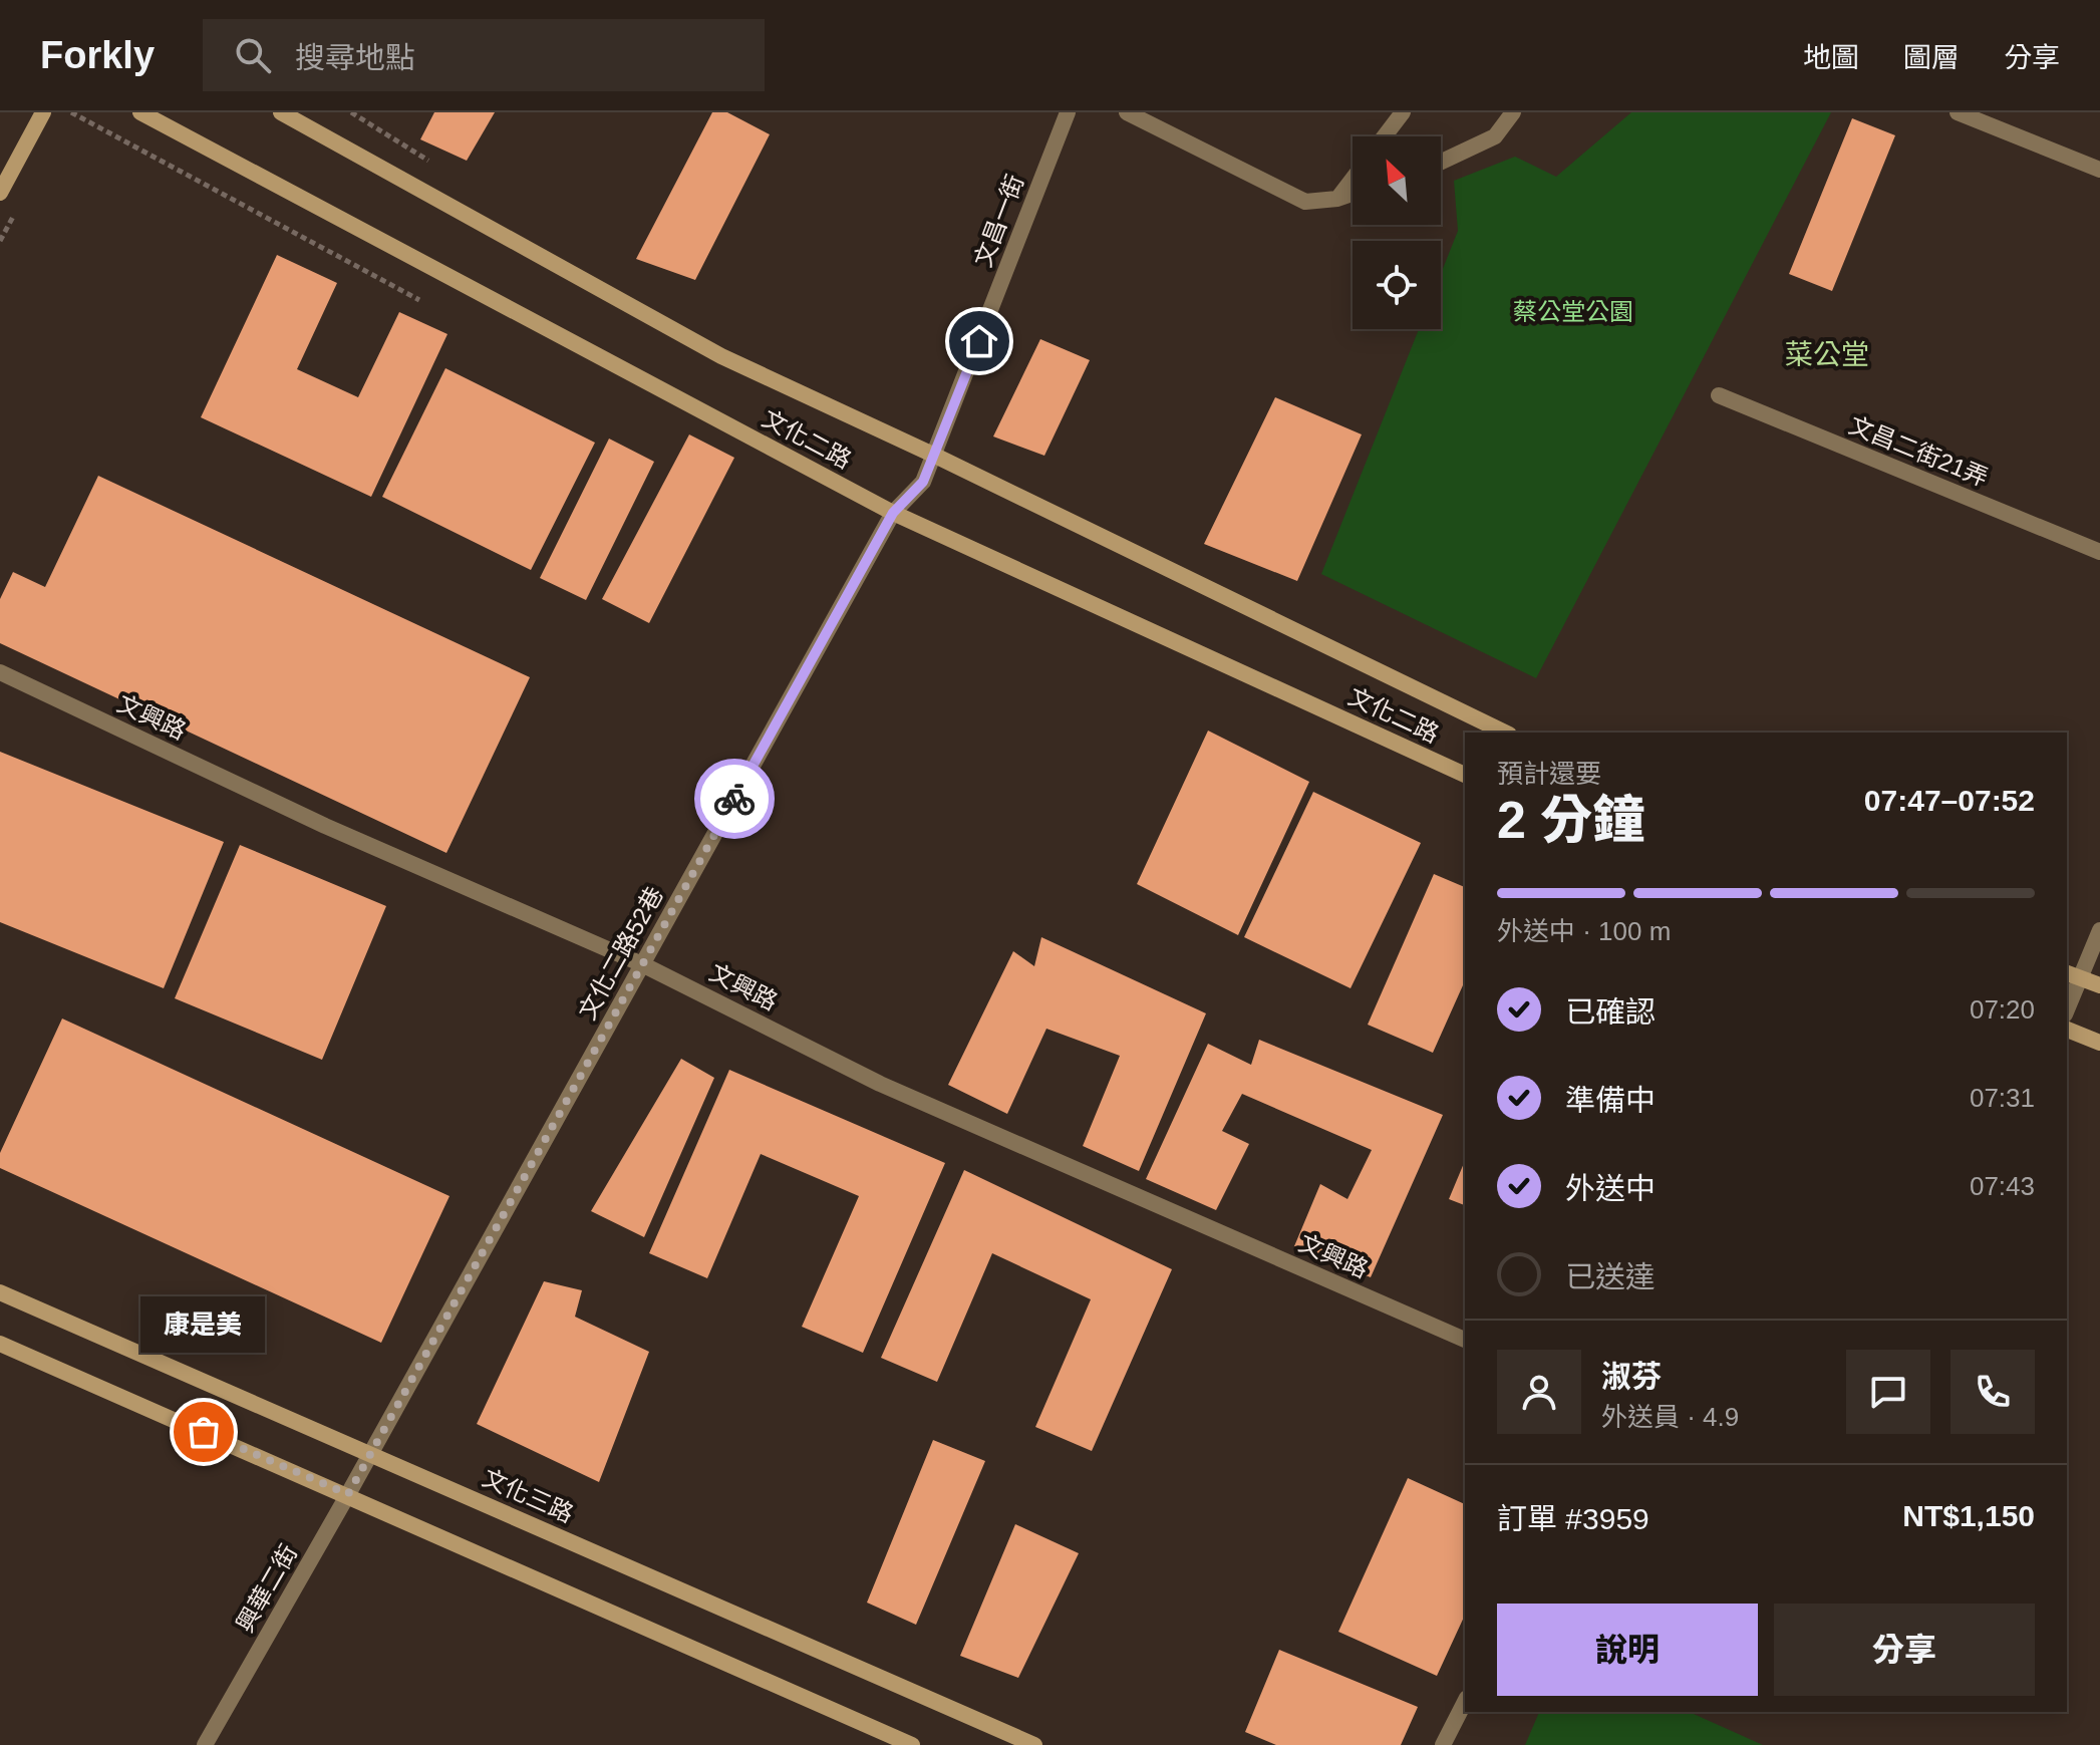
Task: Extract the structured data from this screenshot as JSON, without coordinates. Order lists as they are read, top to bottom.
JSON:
{
  "streets": {
    "street": [
      "文昌一街",
      "文化二路",
      "文昌二街21弄",
      "文興路",
      "文化二路52巷",
      "文化三路",
      "興華二街"
    ]
  },
  "crossings": [
    ["文昌一街", "文化二路"],
    ["文昌一街", "文化二路52巷"],
    ["文化二路", "文化二路52巷"],
    ["文興路", "文化二路52巷"],
    ["文化二路52巷", "文化三路"],
    ["文化二路52巷", "興華二街"],
    ["文化三路", "興華二街"]
  ],
  "districts": ["菜公堂"],
  "parks": ["蔡公堂公園"],
  "places": ["康是美"],
  "north": "top left",
  "page": {
    "header": "Forkly",
    "search": "搜尋地點",
    "nav": ["地圖", "圖層", "分享"],
    "heading": ["2 分鐘", "預計還要", "07:47–07:52"],
    "panel": [
      "淑芬",
      "外送員 · 4.9",
      "訂單 #3959",
      "NT$1,150"
    ],
    "bar": "外送中 · 100 m",
    "list": [
      ["已確認", "07:20"],
      ["準備中", "07:31"],
      ["外送中", "07:43"],
      "已送達"
    ],
    "bubble": "康是美",
    "buttons": ["說明", "分享"]
  }
}
